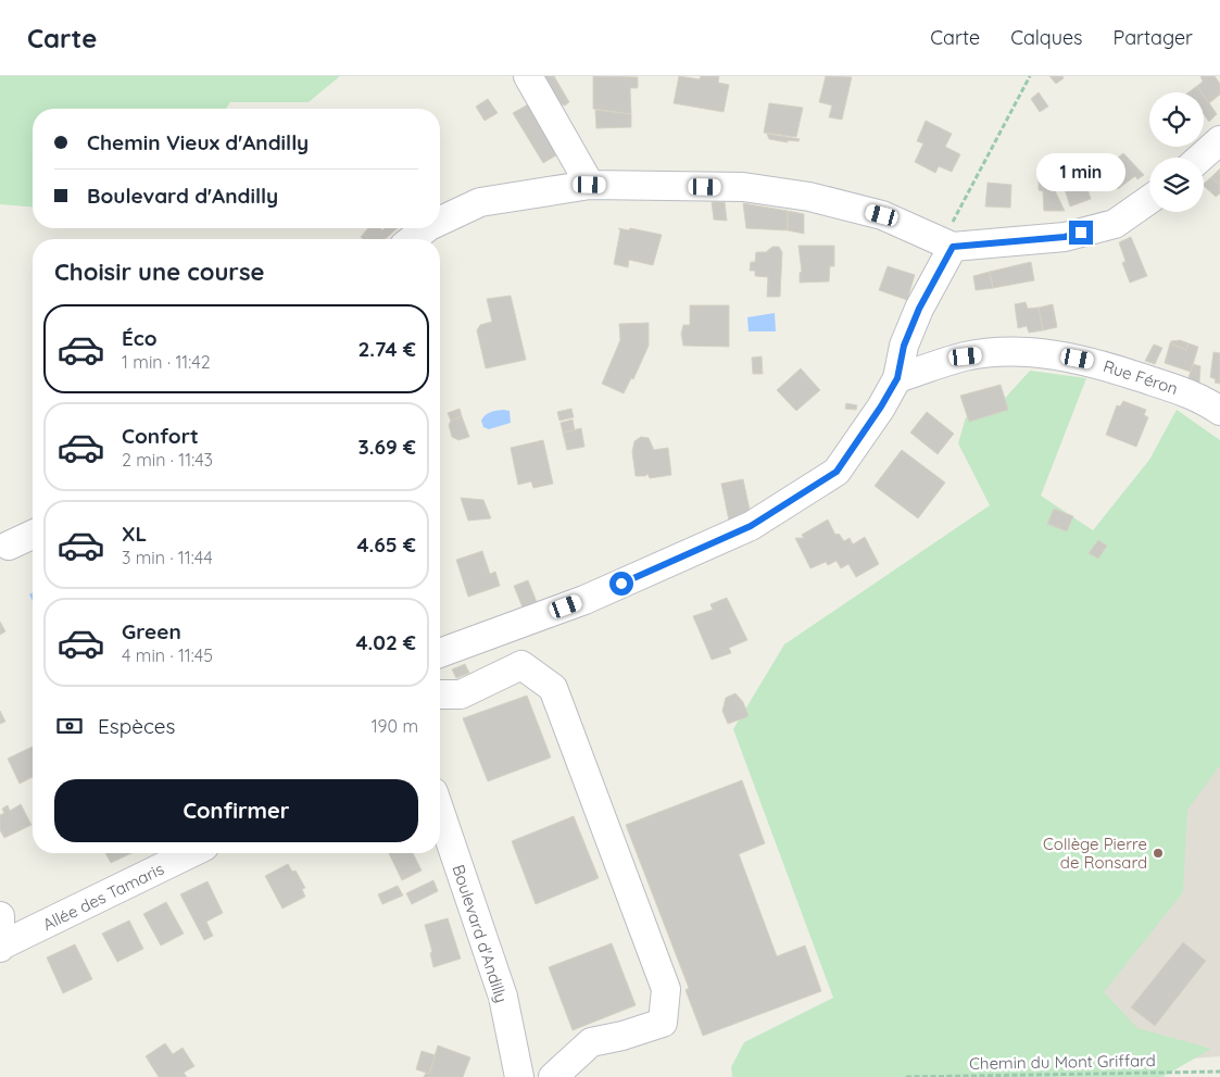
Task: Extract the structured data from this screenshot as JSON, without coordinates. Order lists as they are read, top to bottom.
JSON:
{
  "streets": {
    "street": ["Rue Féron", "Allée des Tamaris", "Boulevard d'Andilly"],
    "path": ["Chemin du Mont Griffard"]
  },
  "places": ["Collège Pierre de Ronsard"],
  "page": {
    "header": "Carte",
    "nav": ["Carte", "Calques", "Partager"],
    "banner": ["Chemin Vieux d'Andilly", "Boulevard d'Andilly"],
    "bubble": "1 min",
    "heading": "Choisir une course",
    "list": [
      {
        "name": "Éco",
        "note": "1 min · 11:42",
        "value": "2.74 €"
      },
      {
        "name": "Confort",
        "note": "2 min · 11:43",
        "value": "3.69 €"
      },
      {
        "name": "XL",
        "note": "3 min · 11:44",
        "value": "4.65 €"
      },
      {
        "name": "Green",
        "note": "4 min · 11:45",
        "value": "4.02 €"
      }
    ],
    "pay": ["Espèces", "190 m"],
    "buttons": "Confirmer"
  }
}
